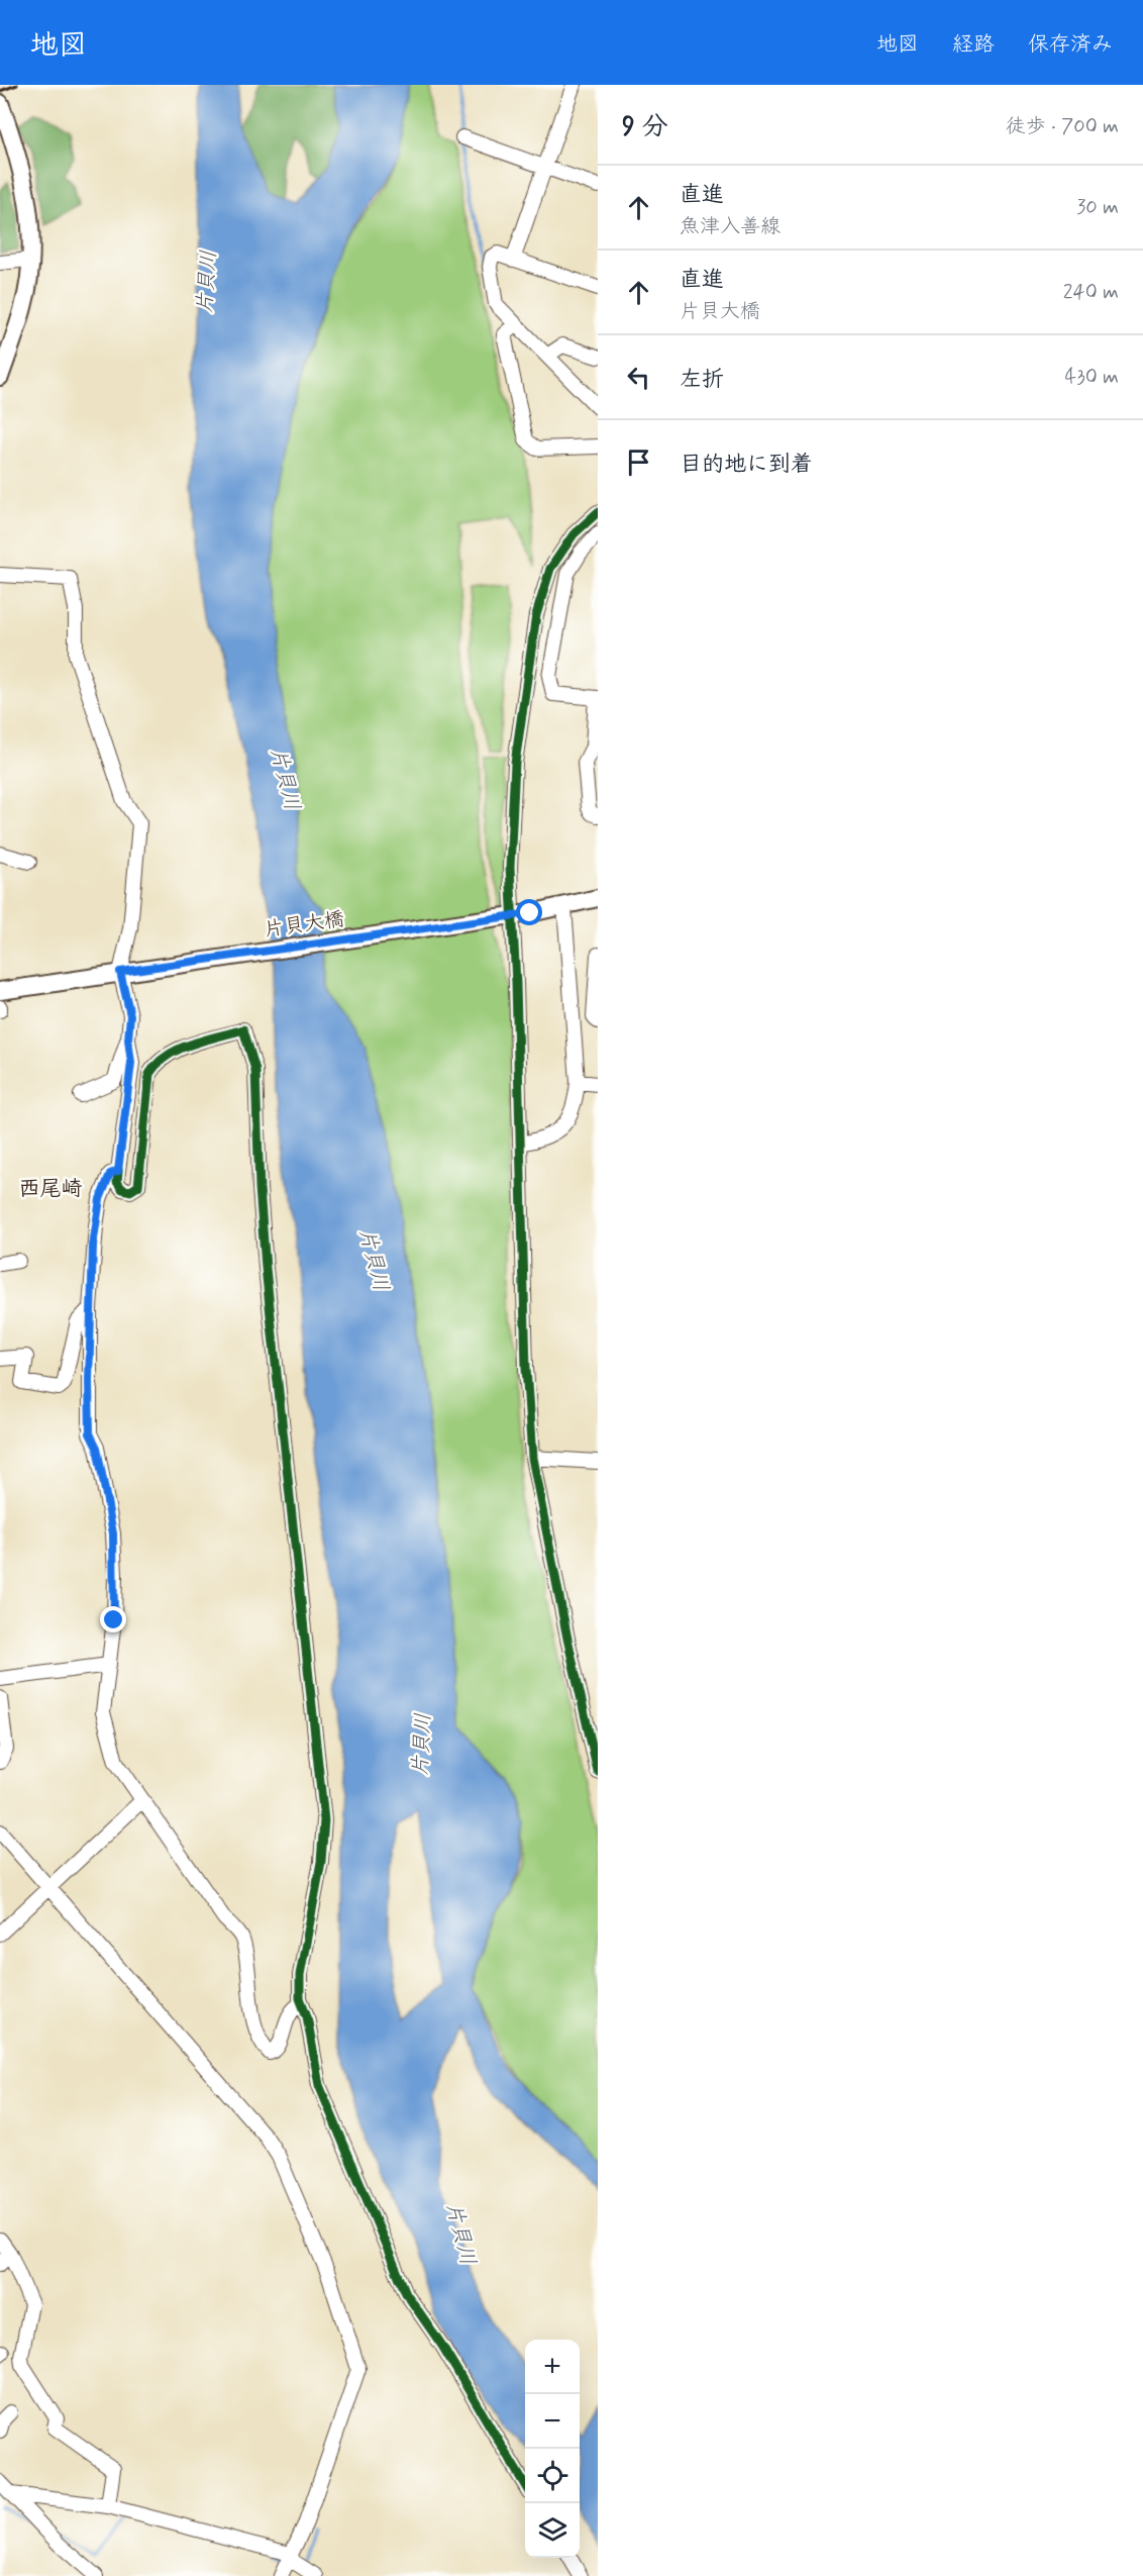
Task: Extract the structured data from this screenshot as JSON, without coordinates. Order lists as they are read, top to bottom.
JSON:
{
  "streets": {
    "main road": ["片貝大橋"]
  },
  "districts": ["西尾崎"],
  "water": ["片貝川"],
  "page": {
    "header": "地図",
    "nav": ["地図", "経路", "保存済み"],
    "heading": ["9 分", "徒歩 · 700 m"],
    "list": [
      ["直進", "魚津入善線", "30 m"],
      ["直進", "片貝大橋", "240 m"],
      ["左折", "430 m"],
      "目的地に到着"
    ],
    "map_buttons": ["+", "−"]
  }
}
